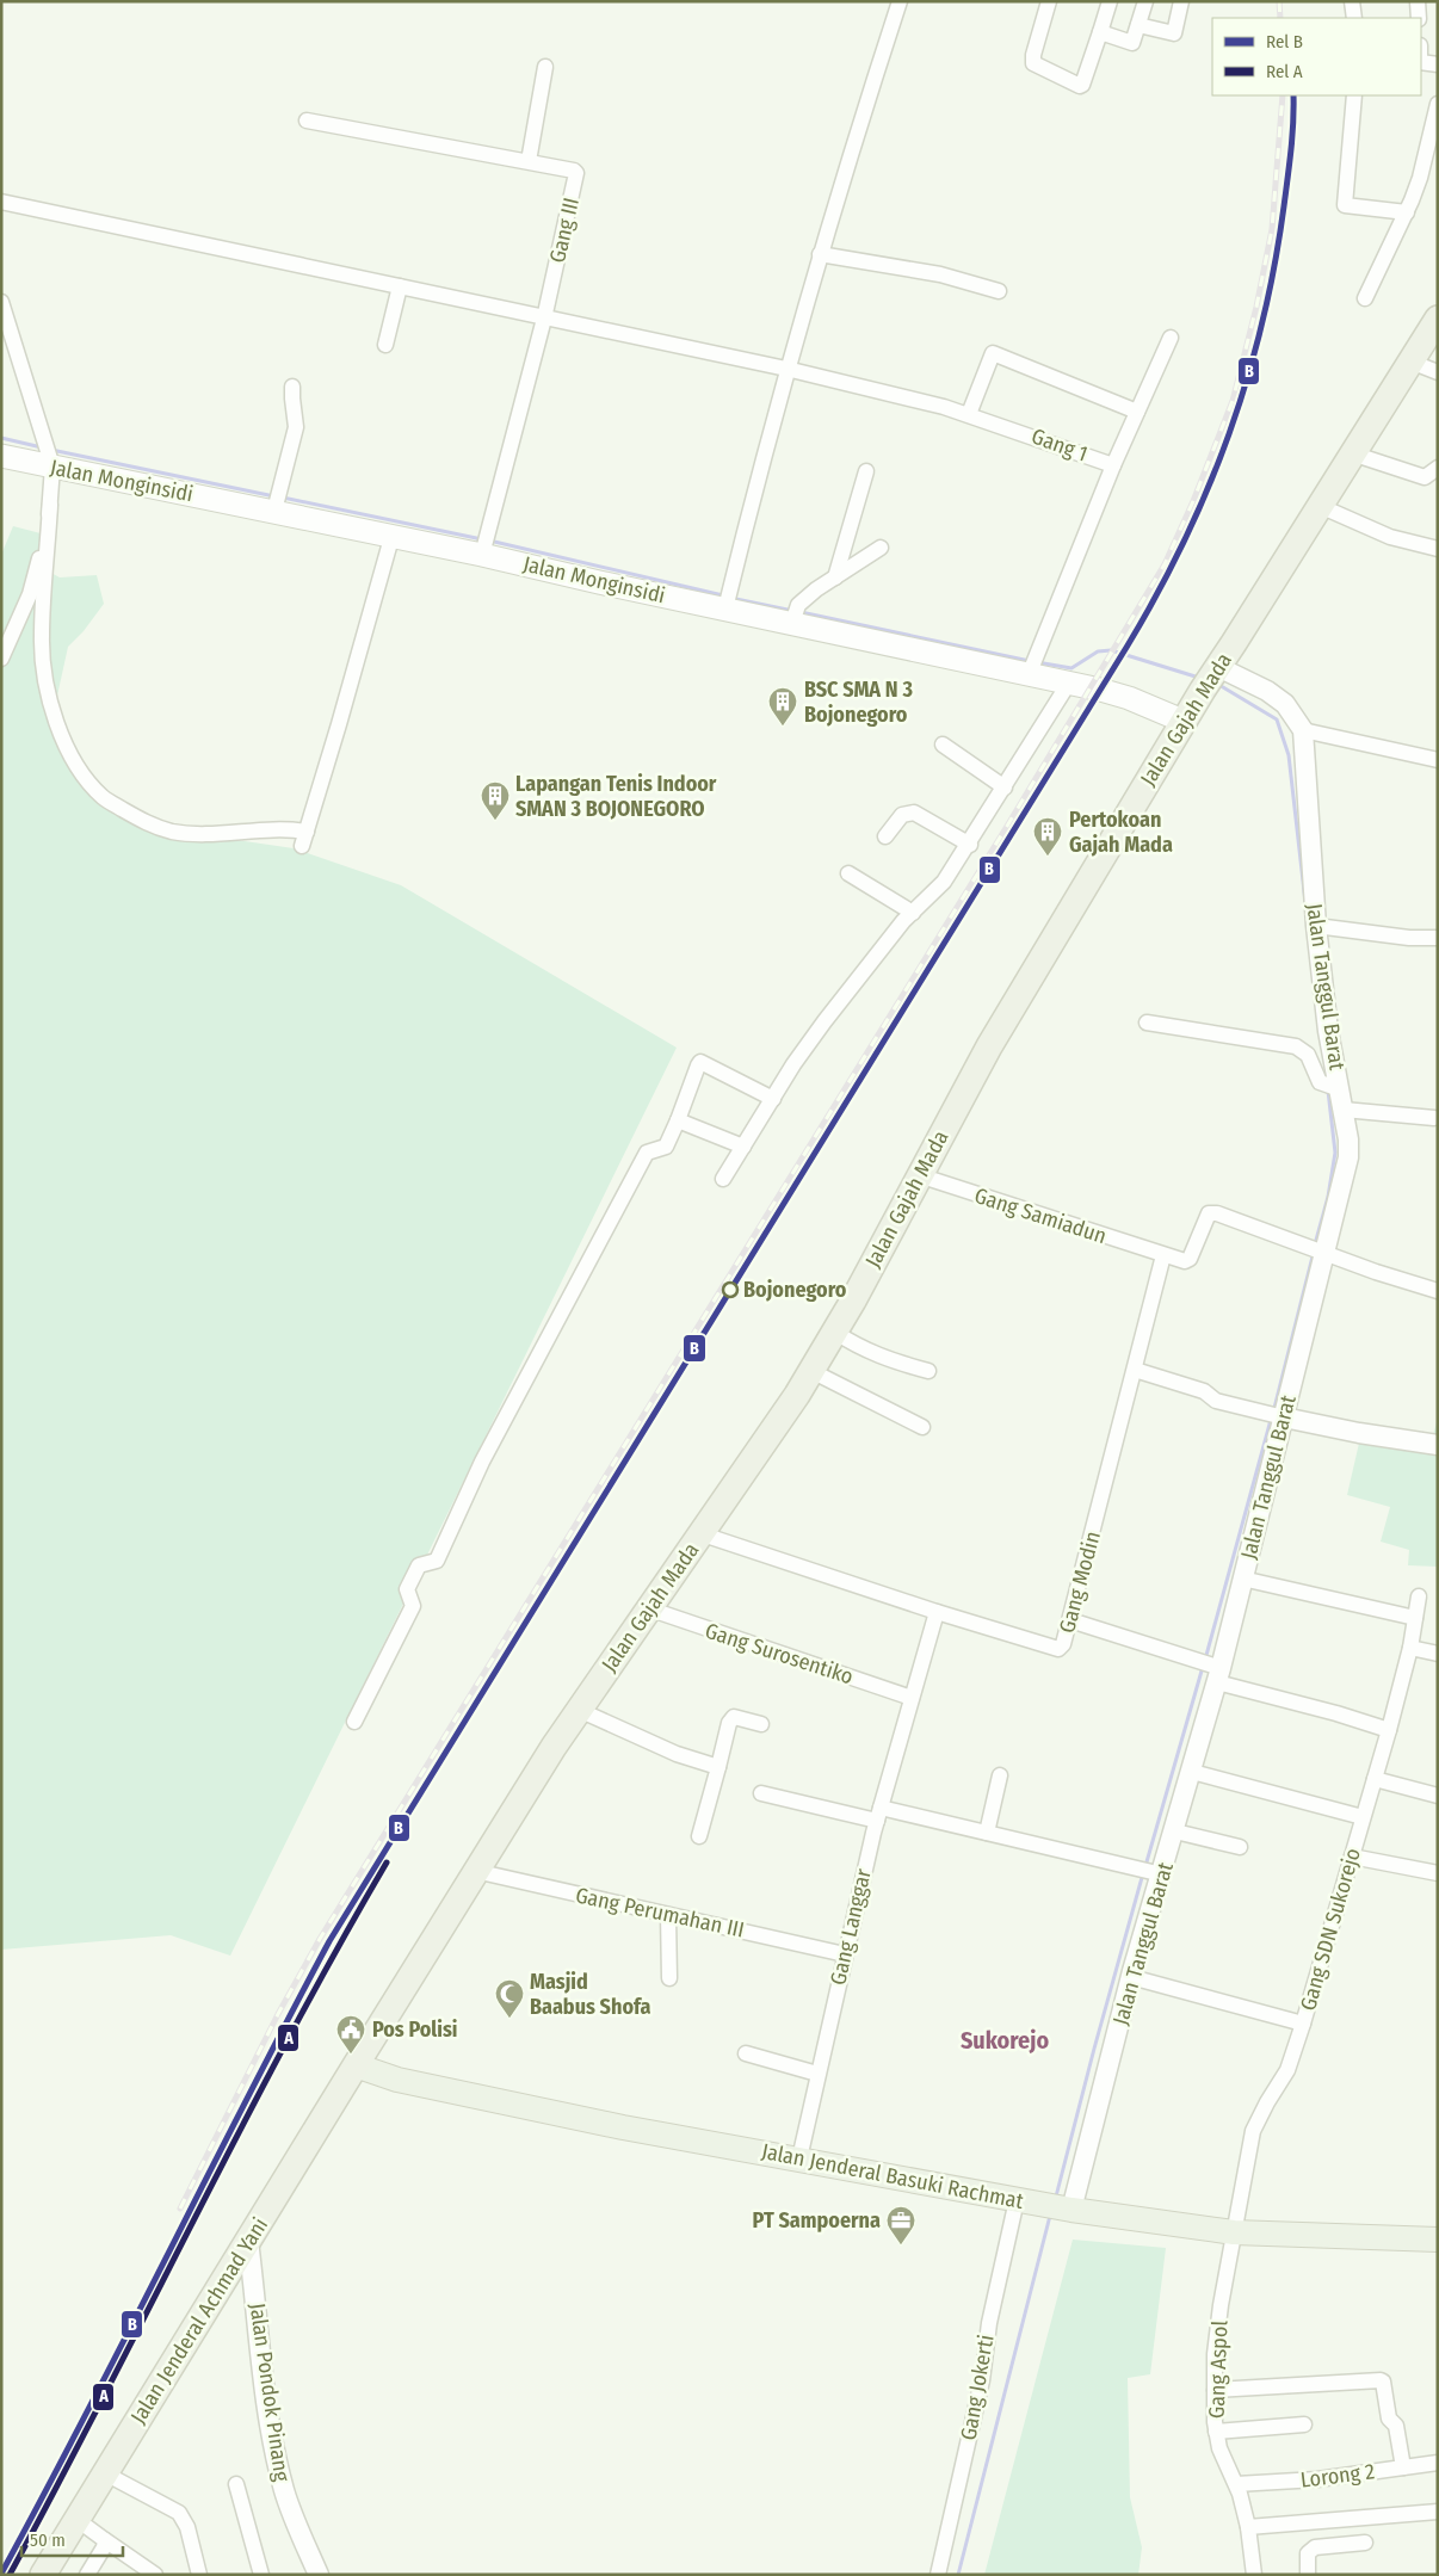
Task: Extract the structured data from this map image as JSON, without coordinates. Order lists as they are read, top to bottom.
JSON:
{
  "streets": {
    "highway": ["Jalan Gajah Mada", "Jalan Jenderal Achmad Yani"],
    "main road": ["Jalan Monginsidi", "Jalan Jenderal Basuki Rachmat"],
    "street": [
      "Gang III",
      "Gang 1",
      "Jalan Tanggul Barat",
      "Gang Samiadun",
      "Gang Modin",
      "Gang Surosentiko",
      "Gang Perumahan III",
      "Gang Langgar",
      "Gang SDN Sukorejo",
      "Gang Aspol",
      "Gang Jokerti",
      "Jalan Pondok Pinang",
      "Lorong 2"
    ]
  },
  "crossings": [
    ["Gang III", "Gang 1"],
    ["Gang III", "Jalan Monginsidi"],
    ["Gang 1", "Jalan Monginsidi"],
    ["Jalan Monginsidi", "Jalan Gajah Mada"],
    ["Jalan Gajah Mada", "Gang Samiadun"],
    ["Jalan Gajah Mada", "Gang Modin"],
    ["Jalan Gajah Mada", "Gang Surosentiko"],
    ["Jalan Gajah Mada", "Gang Perumahan III"],
    ["Jalan Gajah Mada", "Jalan Jenderal Basuki Rachmat"],
    ["Jalan Gajah Mada", "Jalan Jenderal Achmad Yani"],
    ["Jalan Tanggul Barat", "Gang Samiadun"],
    ["Jalan Tanggul Barat", "Jalan Jenderal Basuki Rachmat"],
    ["Gang Samiadun", "Gang Modin"],
    ["Gang Modin", "Gang Langgar"],
    ["Gang Surosentiko", "Gang Langgar"],
    ["Gang Perumahan III", "Gang Langgar"],
    ["Gang Langgar", "Jalan Jenderal Basuki Rachmat"],
    ["Gang SDN Sukorejo", "Jalan Jenderal Basuki Rachmat"],
    ["Gang SDN Sukorejo", "Gang Aspol"],
    ["Jalan Jenderal Basuki Rachmat", "Jalan Jenderal Achmad Yani"],
    ["Jalan Jenderal Basuki Rachmat", "Gang Aspol"],
    ["Jalan Jenderal Basuki Rachmat", "Gang Jokerti"],
    ["Jalan Jenderal Achmad Yani", "Jalan Pondok Pinang"],
    ["Gang Aspol", "Lorong 2"]
  ],
  "districts": ["Sukorejo"],
  "places": {
    "building": ["BSC SMA N 3 Bojonegoro", "Lapangan Tenis Indoor SMAN 3 BOJONEGORO", "Pertokoan Gajah Mada"],
    "other": ["Bojonegoro"],
    "mosque": ["Masjid Baabus Shofa"],
    "public building": ["Pos Polisi"],
    "office": ["PT Sampoerna"]
  },
  "lines": ["rail line B", "rail line A"],
  "legend": ["Rel B", "Rel A"],
  "scale_bar": "50 m"
}
